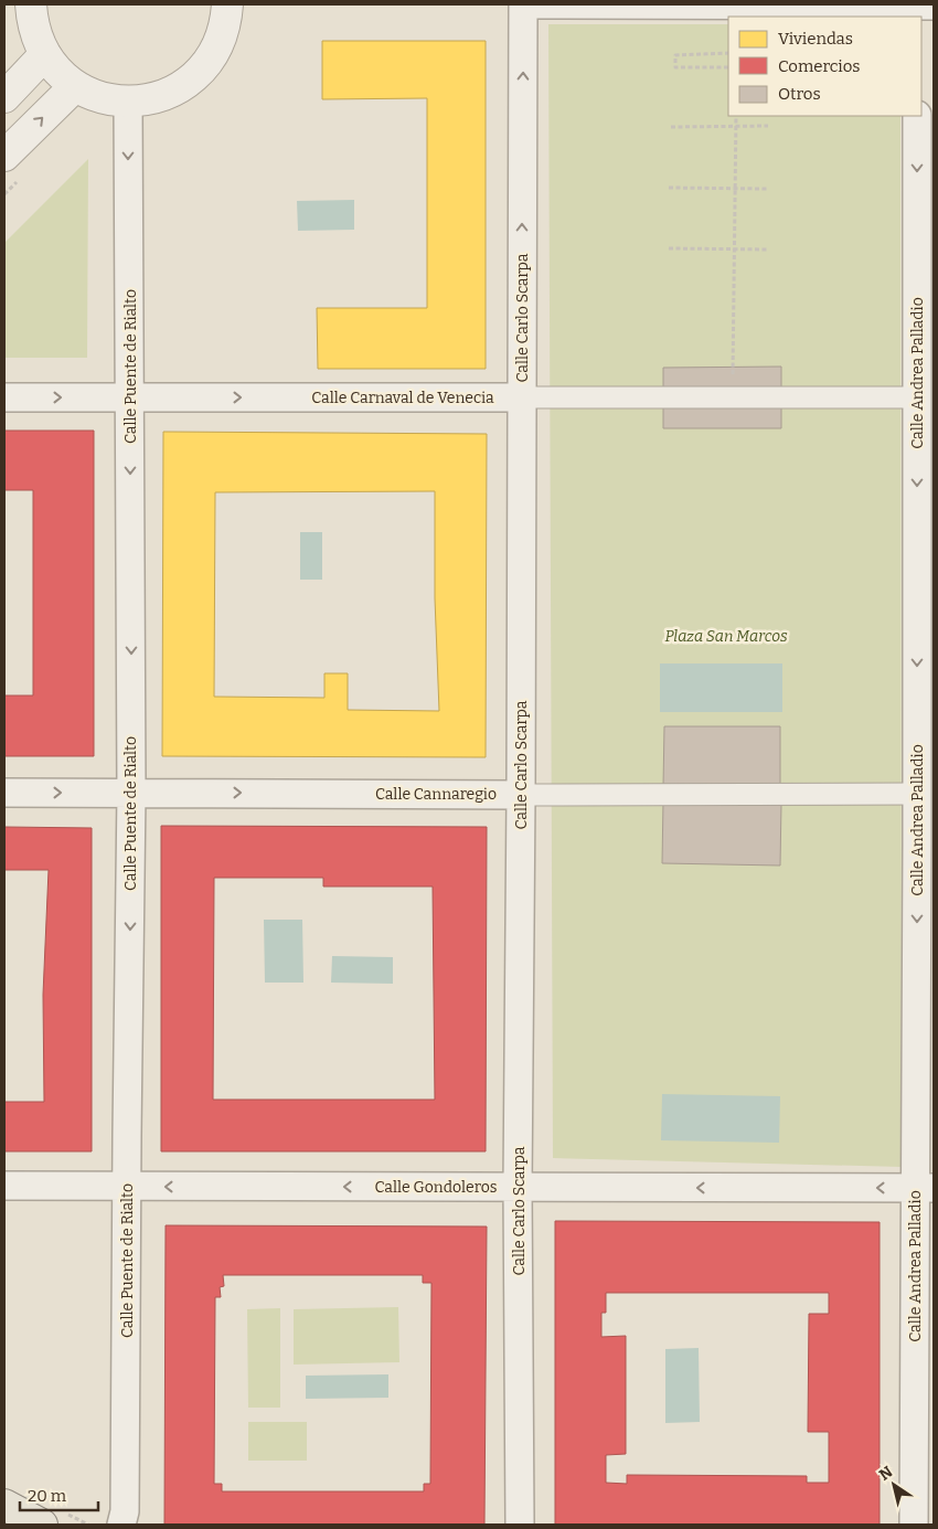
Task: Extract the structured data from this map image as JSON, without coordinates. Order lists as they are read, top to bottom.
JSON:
{
  "streets": {
    "street": [
      "Calle Carlo Scarpa",
      "Calle Puente de Rialto",
      "Calle Andrea Palladio",
      "Calle Carnaval de Venecia",
      "Calle Cannaregio",
      "Calle Gondoleros"
    ]
  },
  "crossings": [
    ["Calle Carlo Scarpa", "Calle Carnaval de Venecia"],
    ["Calle Carlo Scarpa", "Calle Cannaregio"],
    ["Calle Carlo Scarpa", "Calle Gondoleros"],
    ["Calle Puente de Rialto", "Calle Carnaval de Venecia"],
    ["Calle Puente de Rialto", "Calle Cannaregio"],
    ["Calle Puente de Rialto", "Calle Gondoleros"],
    ["Calle Andrea Palladio", "Calle Carnaval de Venecia"],
    ["Calle Andrea Palladio", "Calle Cannaregio"],
    ["Calle Andrea Palladio", "Calle Gondoleros"]
  ],
  "one_way": [
    "Calle Puente de Rialto",
    "Calle Andrea Palladio",
    "Calle Carnaval de Venecia",
    "Calle Cannaregio",
    "Calle Gondoleros"
  ],
  "parks": ["Plaza San Marcos"],
  "legend": ["Viviendas", "Comercios", "Otros"],
  "scale_bar": "20 m",
  "north": "top left"
}
